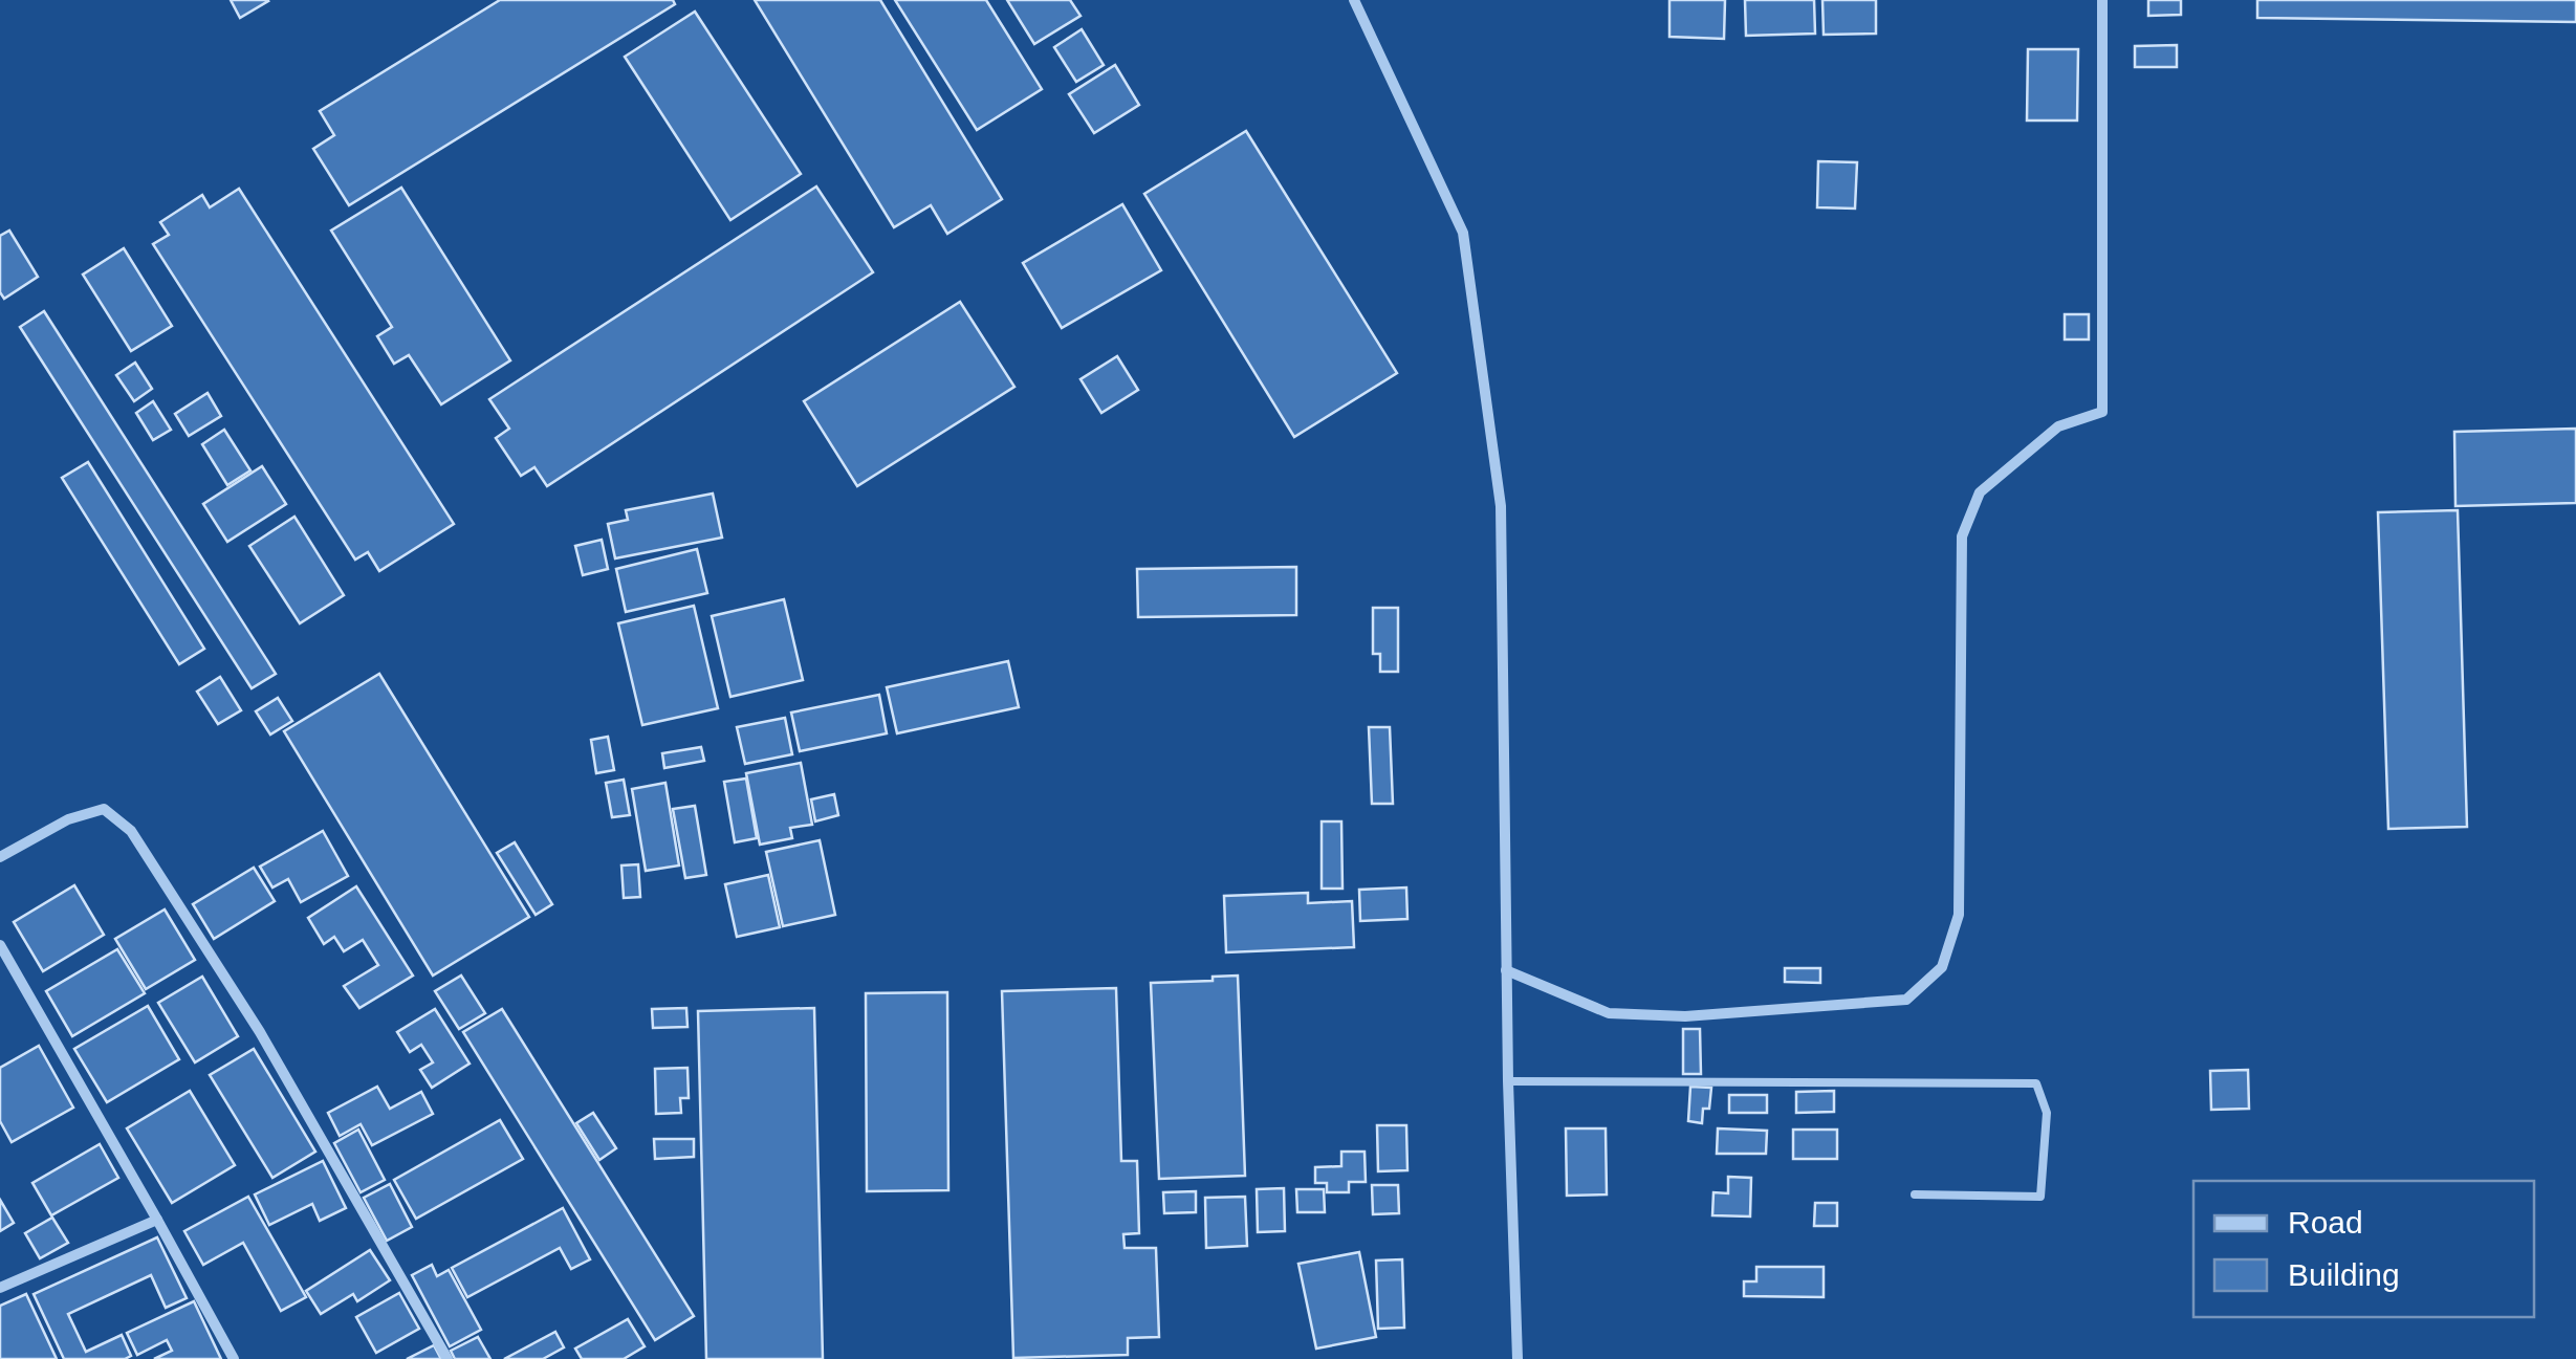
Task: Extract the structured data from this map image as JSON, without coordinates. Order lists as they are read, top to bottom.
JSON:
{
  "legend": ["Road", "Building"]
}
